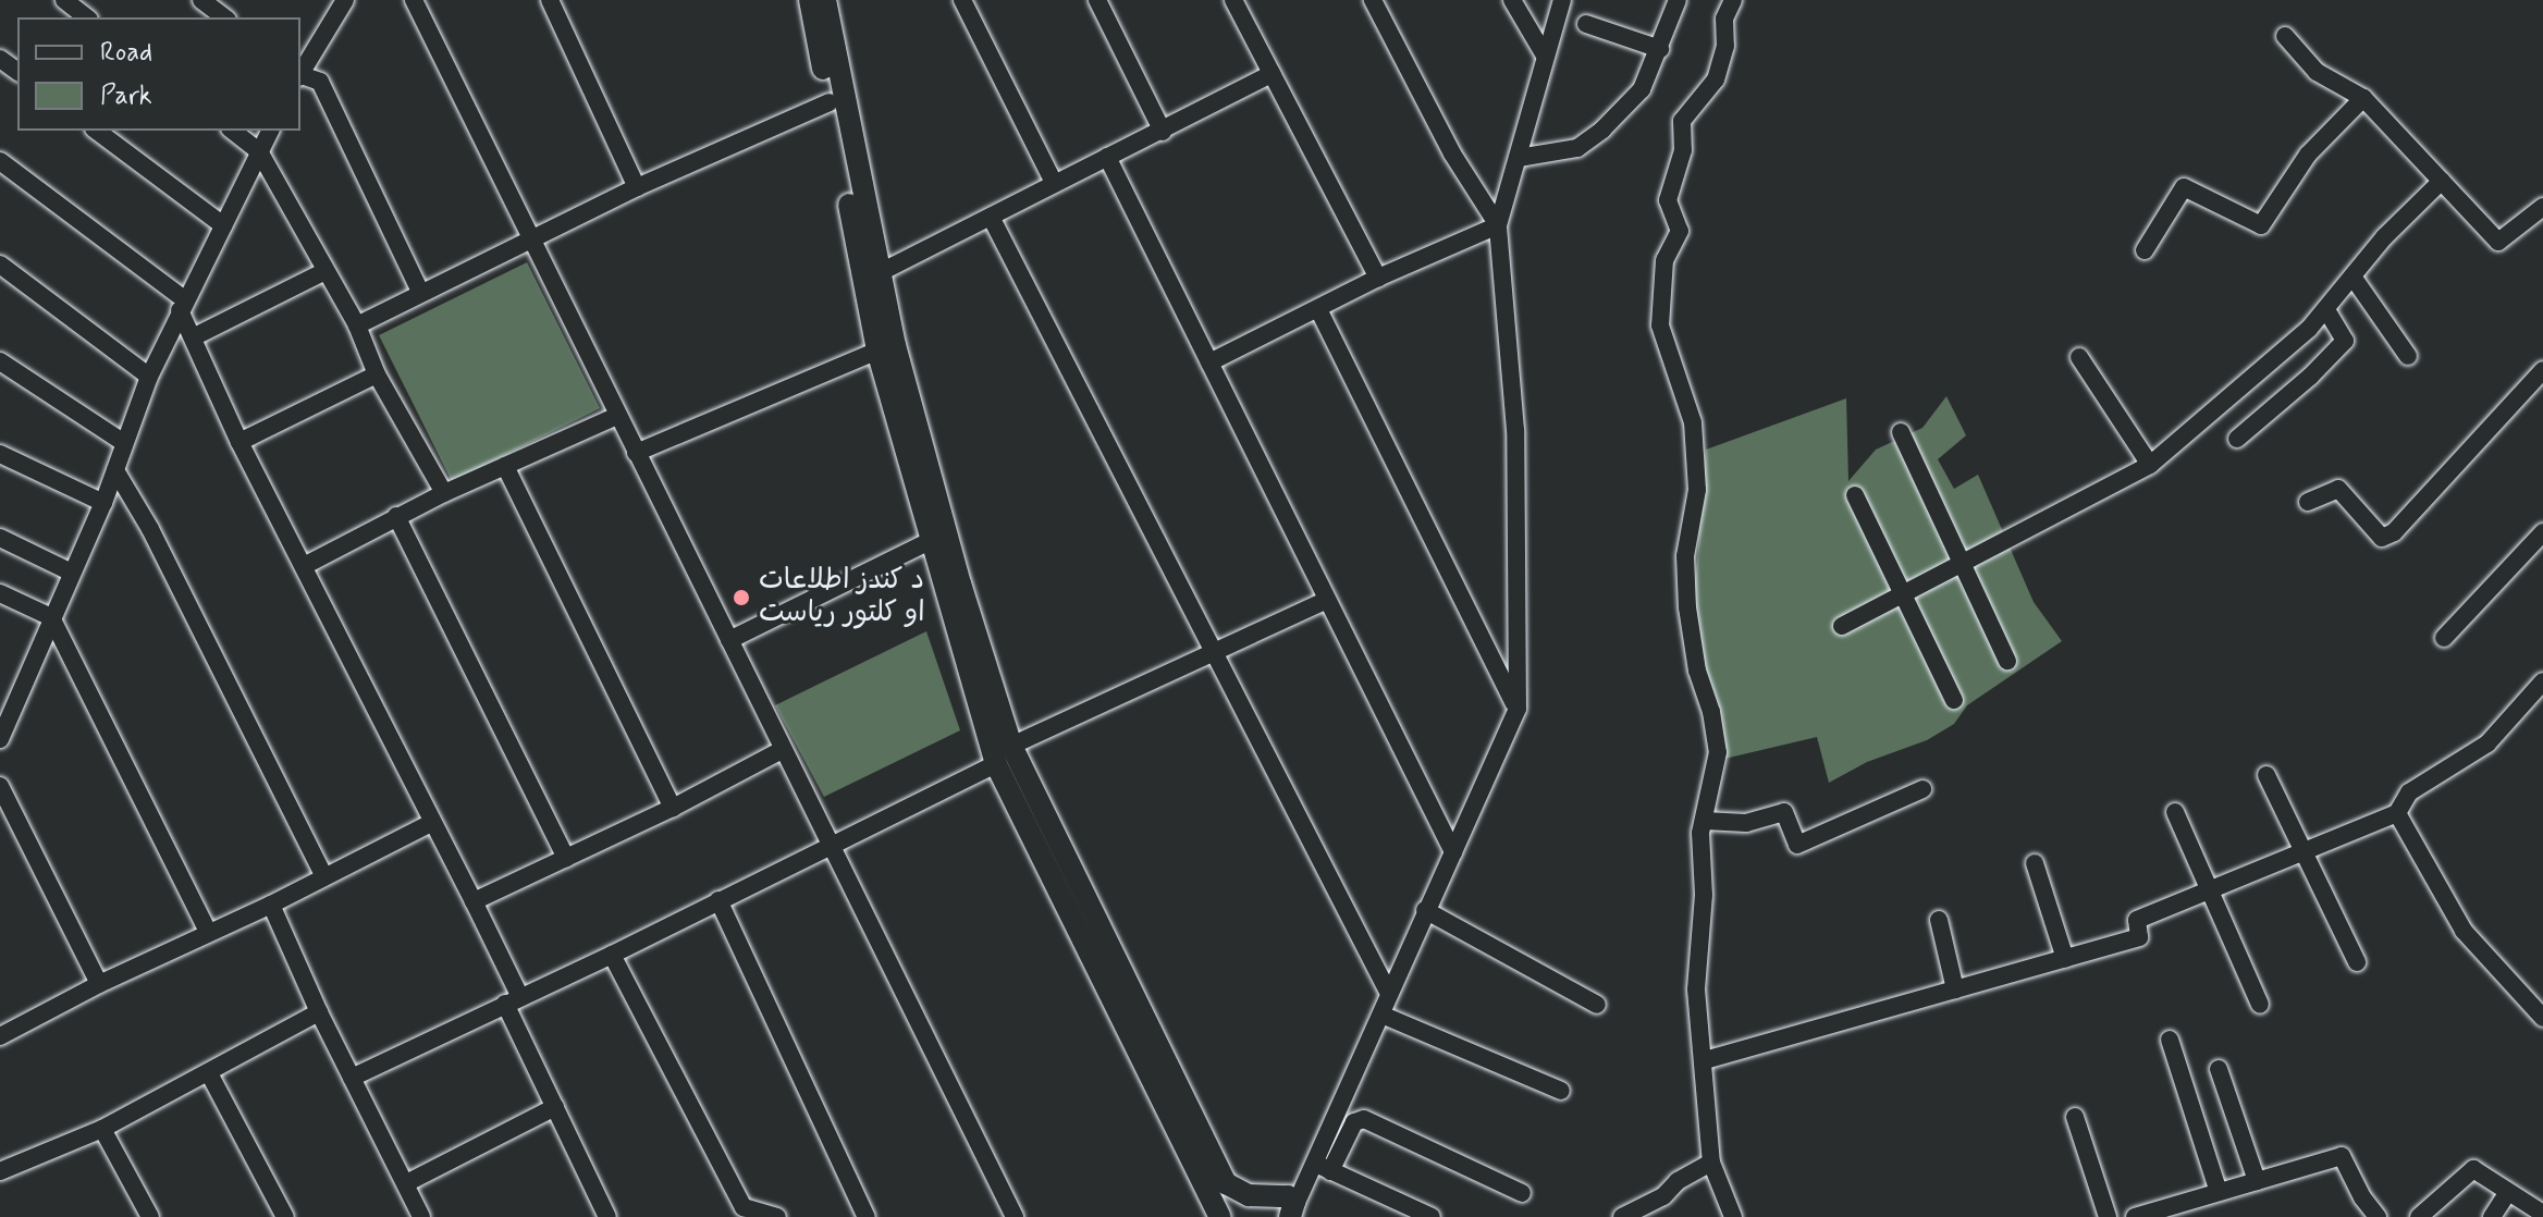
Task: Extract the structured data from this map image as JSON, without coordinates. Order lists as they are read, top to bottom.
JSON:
{
  "places": ["د کندز اطلاعات او کلتور ریاست"],
  "legend": ["Road", "Park"]
}
